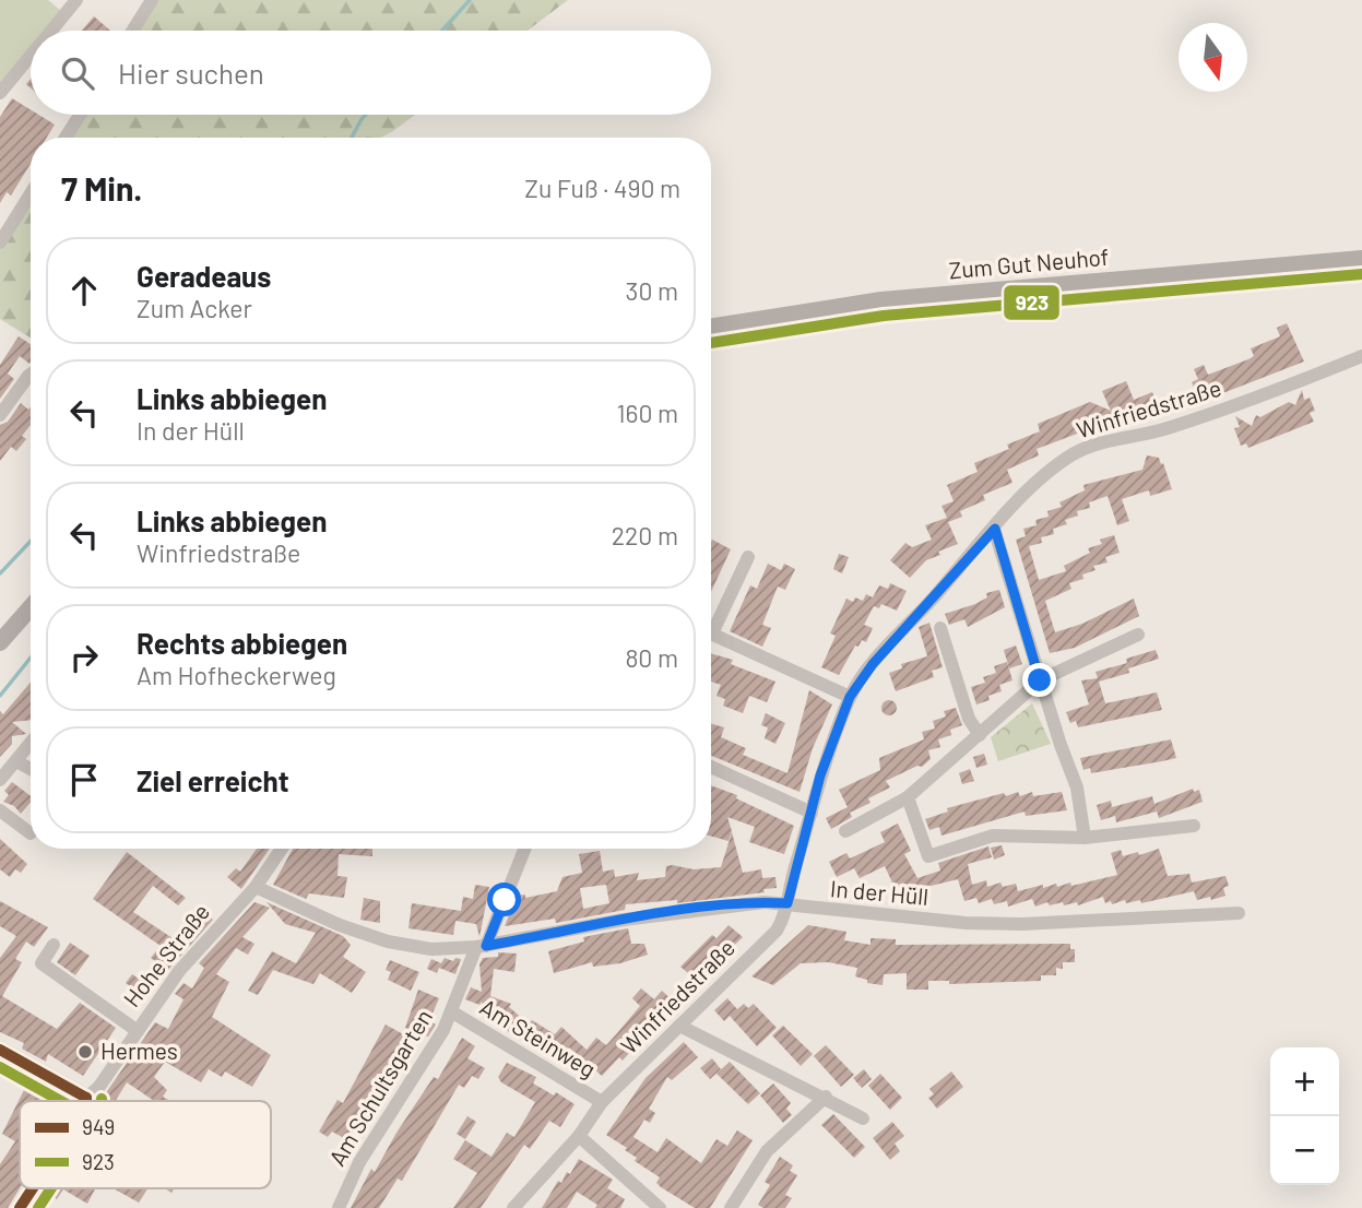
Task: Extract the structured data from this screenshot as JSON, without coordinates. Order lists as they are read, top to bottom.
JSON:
{
  "streets": {
    "main road": ["Zum Gut Neuhof", "Hohe Straße"],
    "street": [
      "Winfriedstraße",
      "In der Hüll",
      "Am Steinweg",
      "Am Schultsgarten"
    ]
  },
  "crossings": [
    ["Winfriedstraße", "In der Hüll"],
    ["Winfriedstraße", "Am Steinweg"],
    ["In der Hüll", "Hohe Straße"],
    ["In der Hüll", "Am Schultsgarten"],
    ["Am Steinweg", "Am Schultsgarten"]
  ],
  "places": ["Hermes"],
  "lines": ["transit line 923", "transit line 949"],
  "legend": ["949", "923"],
  "north": "bottom",
  "page": {
    "search": "Hier suchen",
    "heading": ["7 Min.", "Zu Fuß · 490 m"],
    "list": [
      ["Geradeaus", "Zum Acker", "30 m"],
      ["Links abbiegen", "In der Hüll", "160 m"],
      ["Links abbiegen", "Winfriedstraße", "220 m"],
      ["Rechts abbiegen", "Am Hofheckerweg", "80 m"],
      "Ziel erreicht"
    ],
    "map_buttons": ["+", "−"]
  }
}
